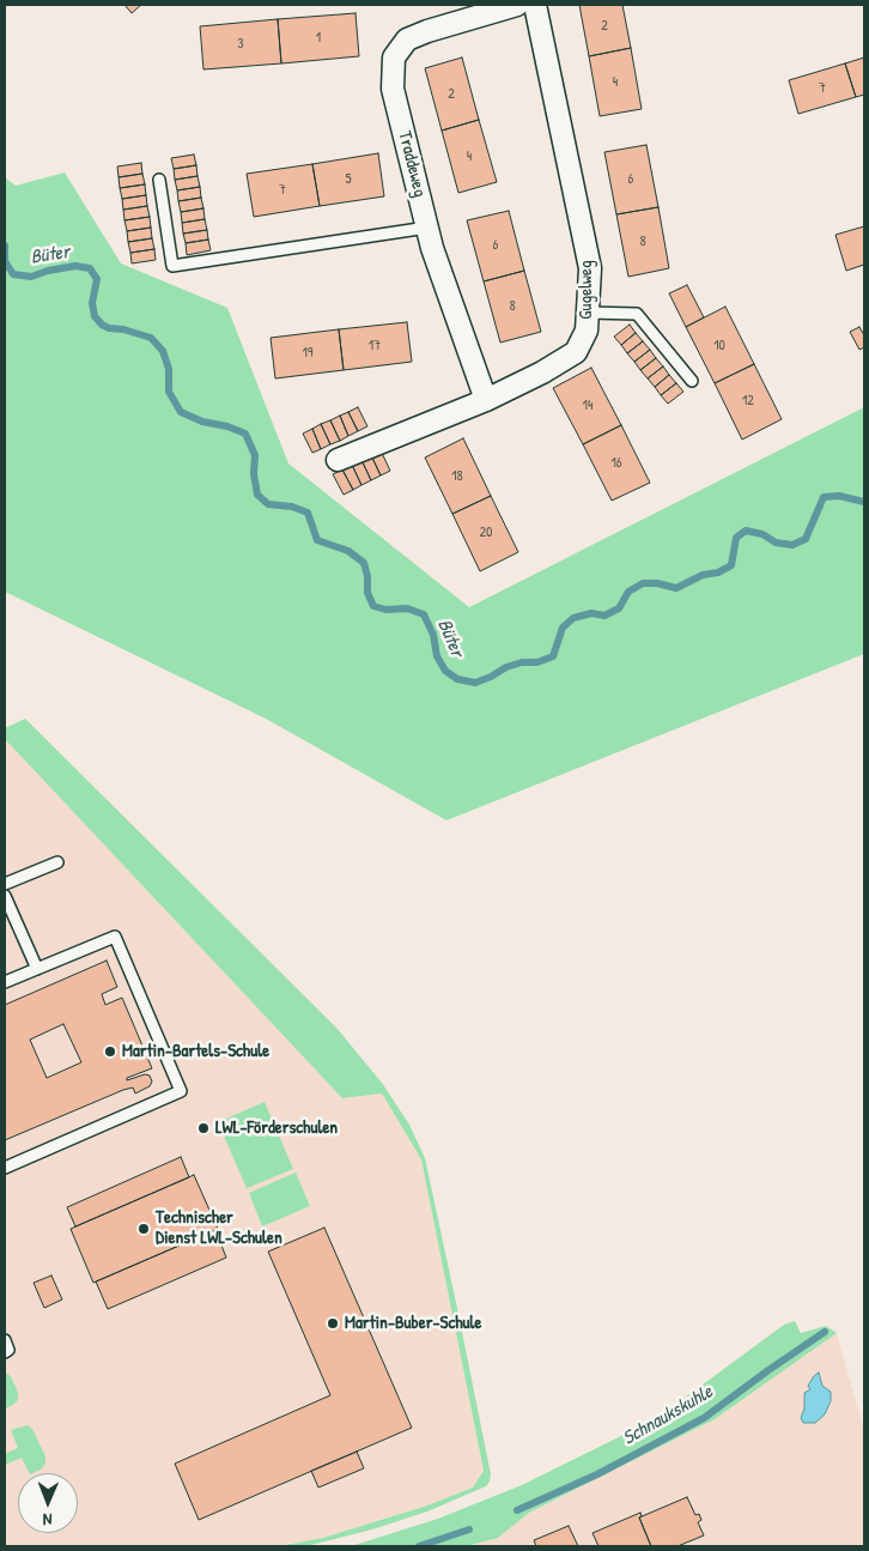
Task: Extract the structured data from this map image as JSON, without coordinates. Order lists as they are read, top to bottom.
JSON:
{
  "streets": {
    "street": ["Traddeweg", "Gugelweg"]
  },
  "crossings": [
    ["Traddeweg", "Gugelweg"]
  ],
  "water": ["Büter", "Schnaukskuhle"],
  "places": [
    "Martin-Bartels-Schule",
    "LWL-Förderschulen",
    "Technischer Dienst LWL-Schulen",
    "Martin-Buber-Schule"
  ],
  "house_numbers": [
    "2",
    "1",
    "3",
    "4",
    "7",
    "2",
    "4",
    "5",
    "6",
    "7",
    "8",
    "6",
    "8",
    "17",
    "10",
    "19",
    "12",
    "14",
    "16",
    "18",
    "20"
  ],
  "north": "bottom"
}
